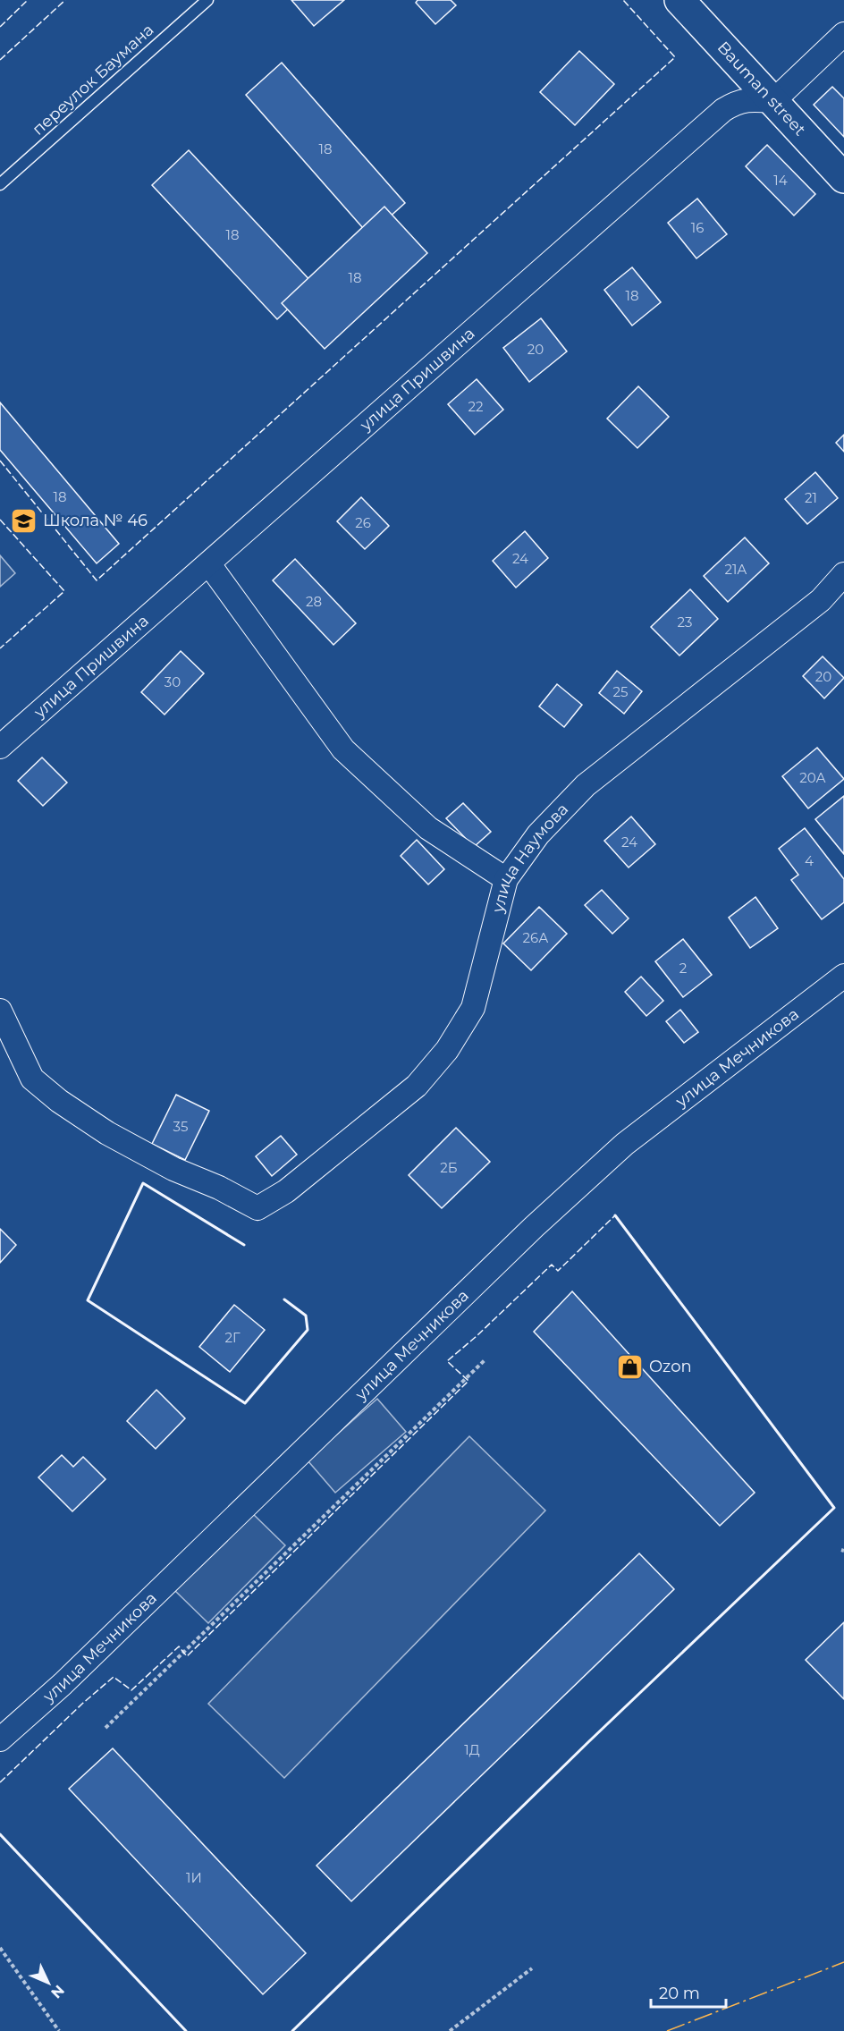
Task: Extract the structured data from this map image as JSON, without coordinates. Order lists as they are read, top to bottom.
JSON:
{
  "streets": {
    "main road": ["Bauman street"],
    "street": ["улица Пришвина", "улица Наумова", "улица Мечникова"],
    "lane": ["переулок Баумана"]
  },
  "crossings": [
    ["Bauman street", "улица Пришвина"]
  ],
  "places": {
    "school or university": ["Школа № 46"],
    "shop": ["Ozon"]
  },
  "house_numbers": [
    "18",
    "14",
    "16",
    "18",
    "18",
    "18",
    "20",
    "22",
    "18",
    "21",
    "26",
    "24",
    "21А",
    "28",
    "23",
    "20",
    "30",
    "25",
    "20А",
    "24",
    "4",
    "26А",
    "2",
    "35",
    "2Б",
    "2Г",
    "1Д",
    "1И"
  ],
  "scale_bar": "20 m",
  "north": "bottom right"
}
